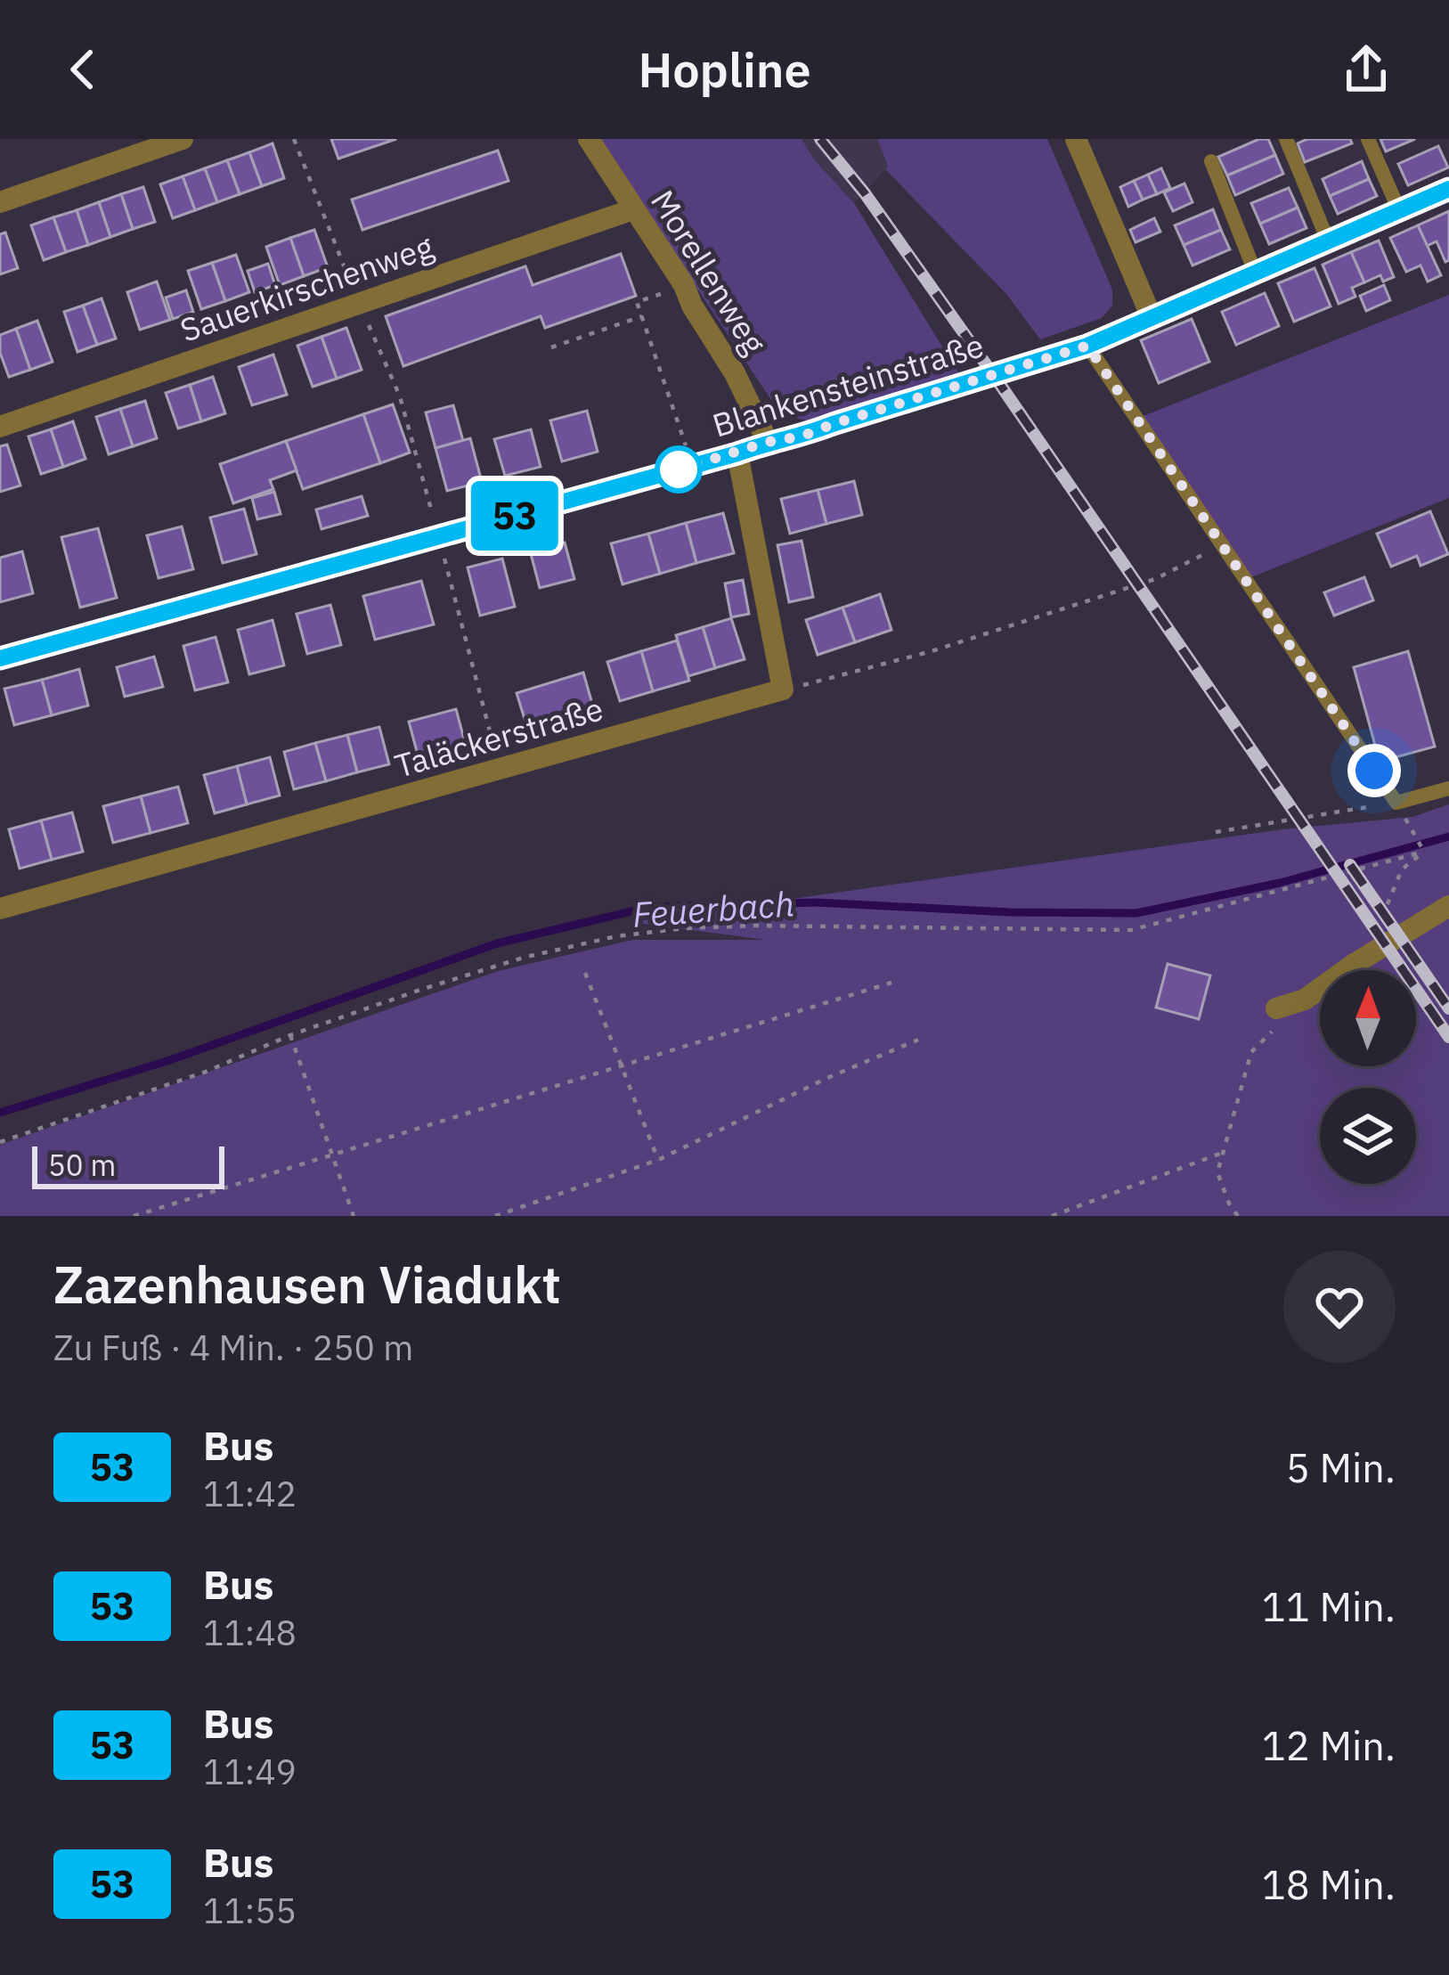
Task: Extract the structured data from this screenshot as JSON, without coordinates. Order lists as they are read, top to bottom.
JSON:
{
  "streets": {
    "street": [
      "Morellenweg",
      "Sauerkirschenweg",
      "Blankensteinstraße",
      "Taläckerstraße"
    ]
  },
  "crossings": [
    ["Morellenweg", "Sauerkirschenweg"],
    ["Morellenweg", "Blankensteinstraße"]
  ],
  "water": ["Feuerbach"],
  "lines": ["bus line 53"],
  "scale_bar": "50 m",
  "north": "top",
  "page": {
    "header": "Hopline",
    "on_map": "53",
    "scale": "50 m",
    "heading": ["Zazenhausen Viadukt", "Zu Fuß · 4 Min. · 250 m"],
    "list": [
      {
        "mark": "53",
        "name": "Bus",
        "note": "11:42",
        "value": "5 Min."
      },
      {
        "mark": "53",
        "name": "Bus",
        "note": "11:48",
        "value": "11 Min."
      },
      {
        "mark": "53",
        "name": "Bus",
        "note": "11:49",
        "value": "12 Min."
      },
      {
        "mark": "53",
        "name": "Bus",
        "note": "11:55",
        "value": "18 Min."
      }
    ]
  }
}
